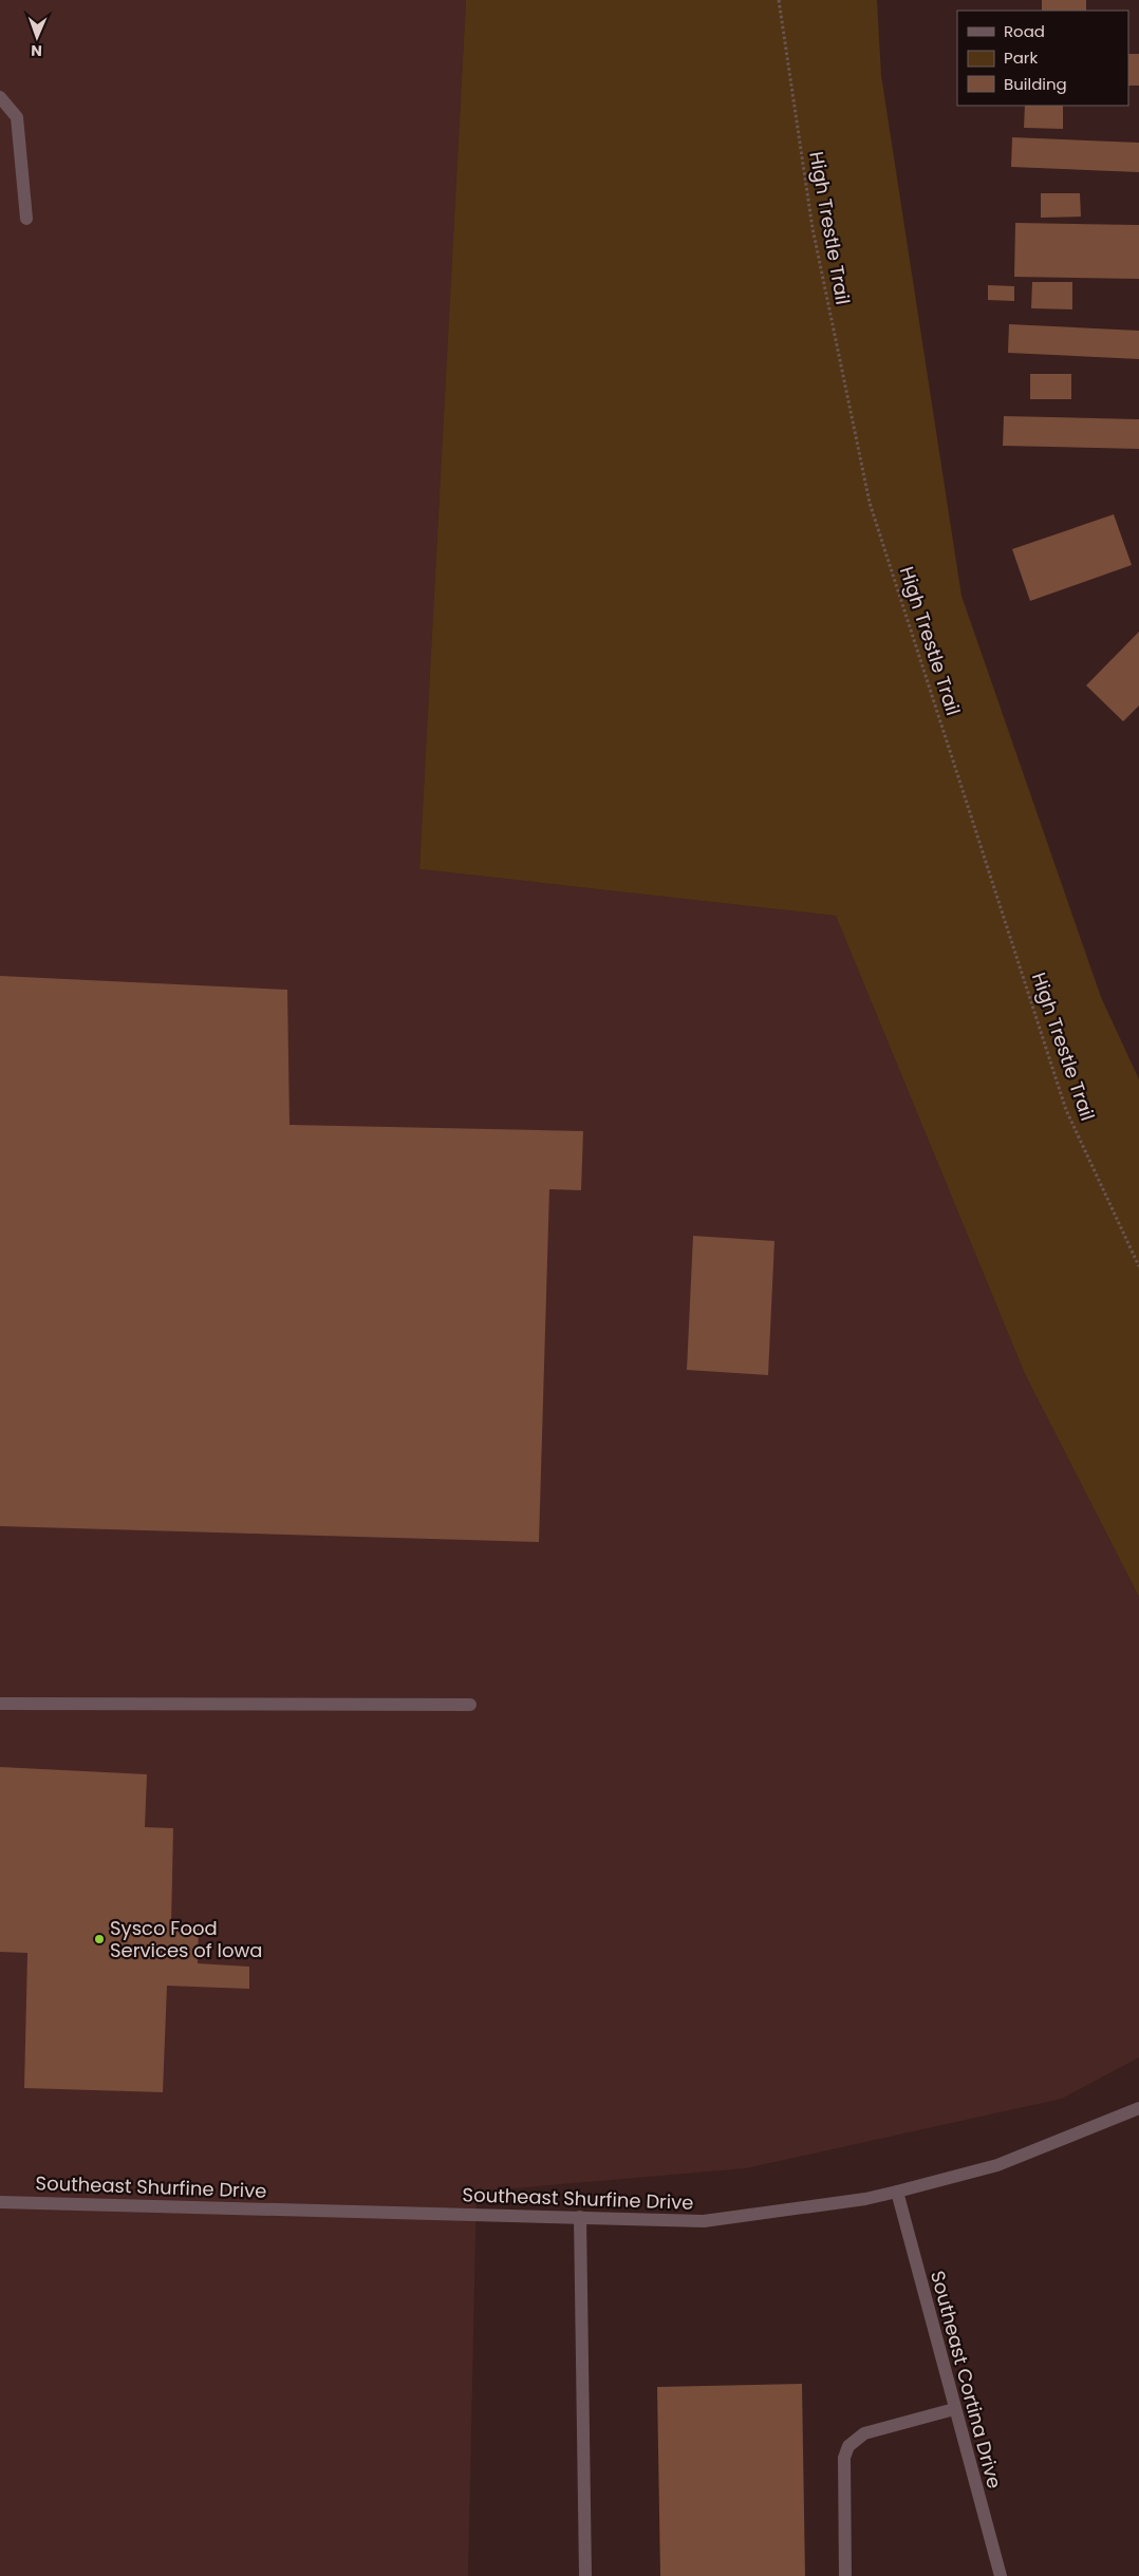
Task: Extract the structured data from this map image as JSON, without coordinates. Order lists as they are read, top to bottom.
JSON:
{
  "streets": {
    "street": ["Southeast Shurfine Drive", "Southeast Cortina Drive"],
    "path": ["High Trestle Trail"]
  },
  "crossings": [
    ["Southeast Shurfine Drive", "Southeast Cortina Drive"]
  ],
  "places": ["Sysco Food Services of Iowa"],
  "legend": ["Road", "Park", "Building"],
  "north": "bottom"
}
